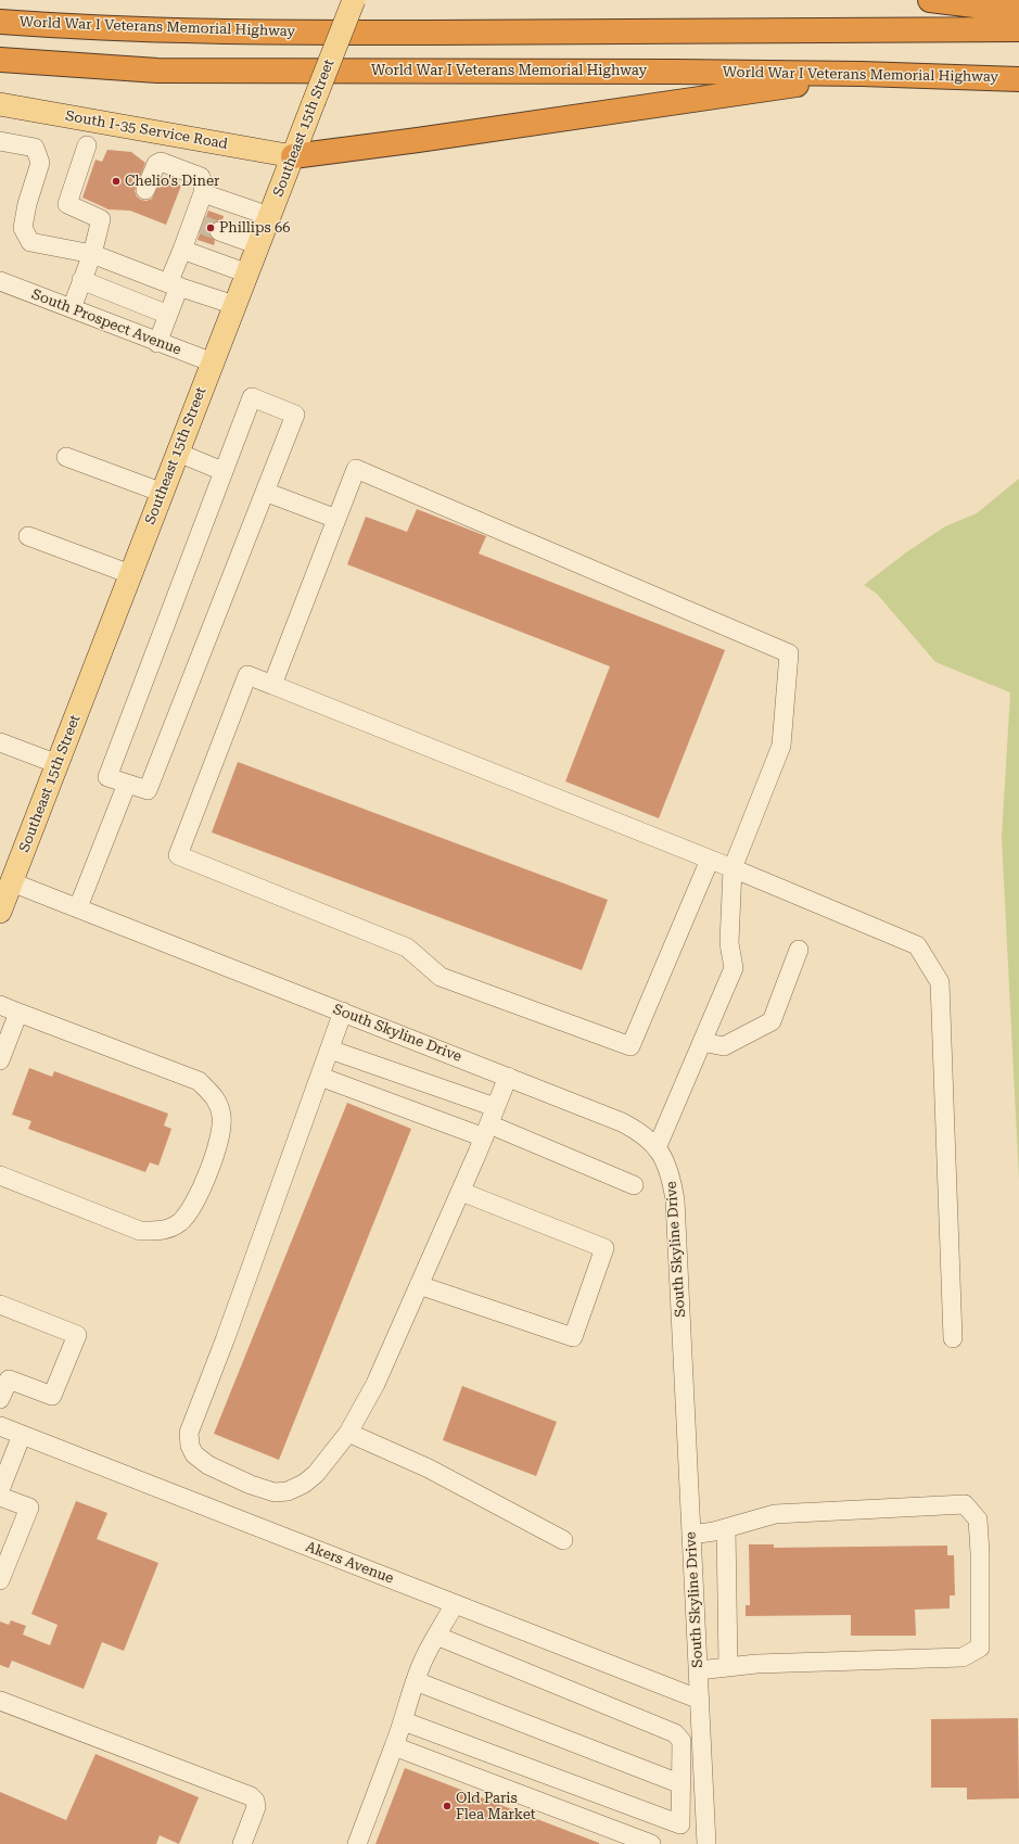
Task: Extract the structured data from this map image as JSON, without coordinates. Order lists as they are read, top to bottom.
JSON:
{
  "streets": {
    "highway": ["World War I Veterans Memorial Highway"],
    "main road": ["Southeast 15th Street", "South I-35 Service Road"],
    "street": ["South Prospect Avenue", "South Skyline Drive", "Akers Avenue"]
  },
  "crossings": [
    ["Southeast 15th Street", "South I-35 Service Road"],
    ["Southeast 15th Street", "South Prospect Avenue"],
    ["Southeast 15th Street", "South Skyline Drive"],
    ["South Skyline Drive", "Akers Avenue"]
  ],
  "places": ["Chelio's Diner", "Phillips 66", "Old Paris Flea Market"]
}
